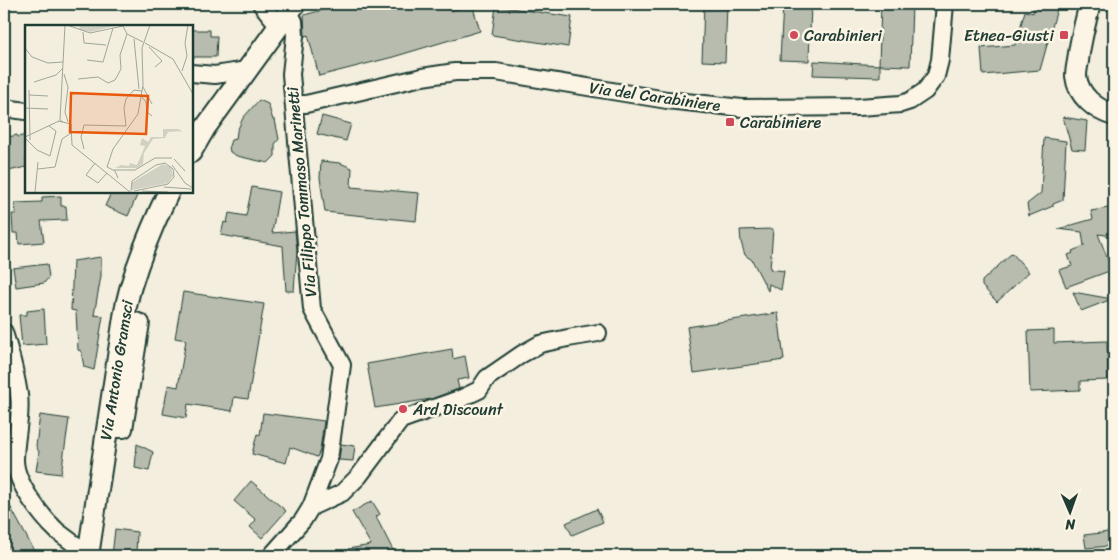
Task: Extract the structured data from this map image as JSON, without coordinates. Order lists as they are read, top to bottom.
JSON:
{
  "streets": {
    "main road": ["Via Antonio Gramsci"],
    "street": ["Via del Carabiniere", "Via Filippo Tommaso Marinetti"]
  },
  "crossings": [
    ["Via del Carabiniere", "Via Filippo Tommaso Marinetti"]
  ],
  "places": {
    "other": ["Carabinieri", "Ard Discount"],
    "transit": ["Etnea-Giusti", "Carabiniere"]
  },
  "north": "bottom"
}
